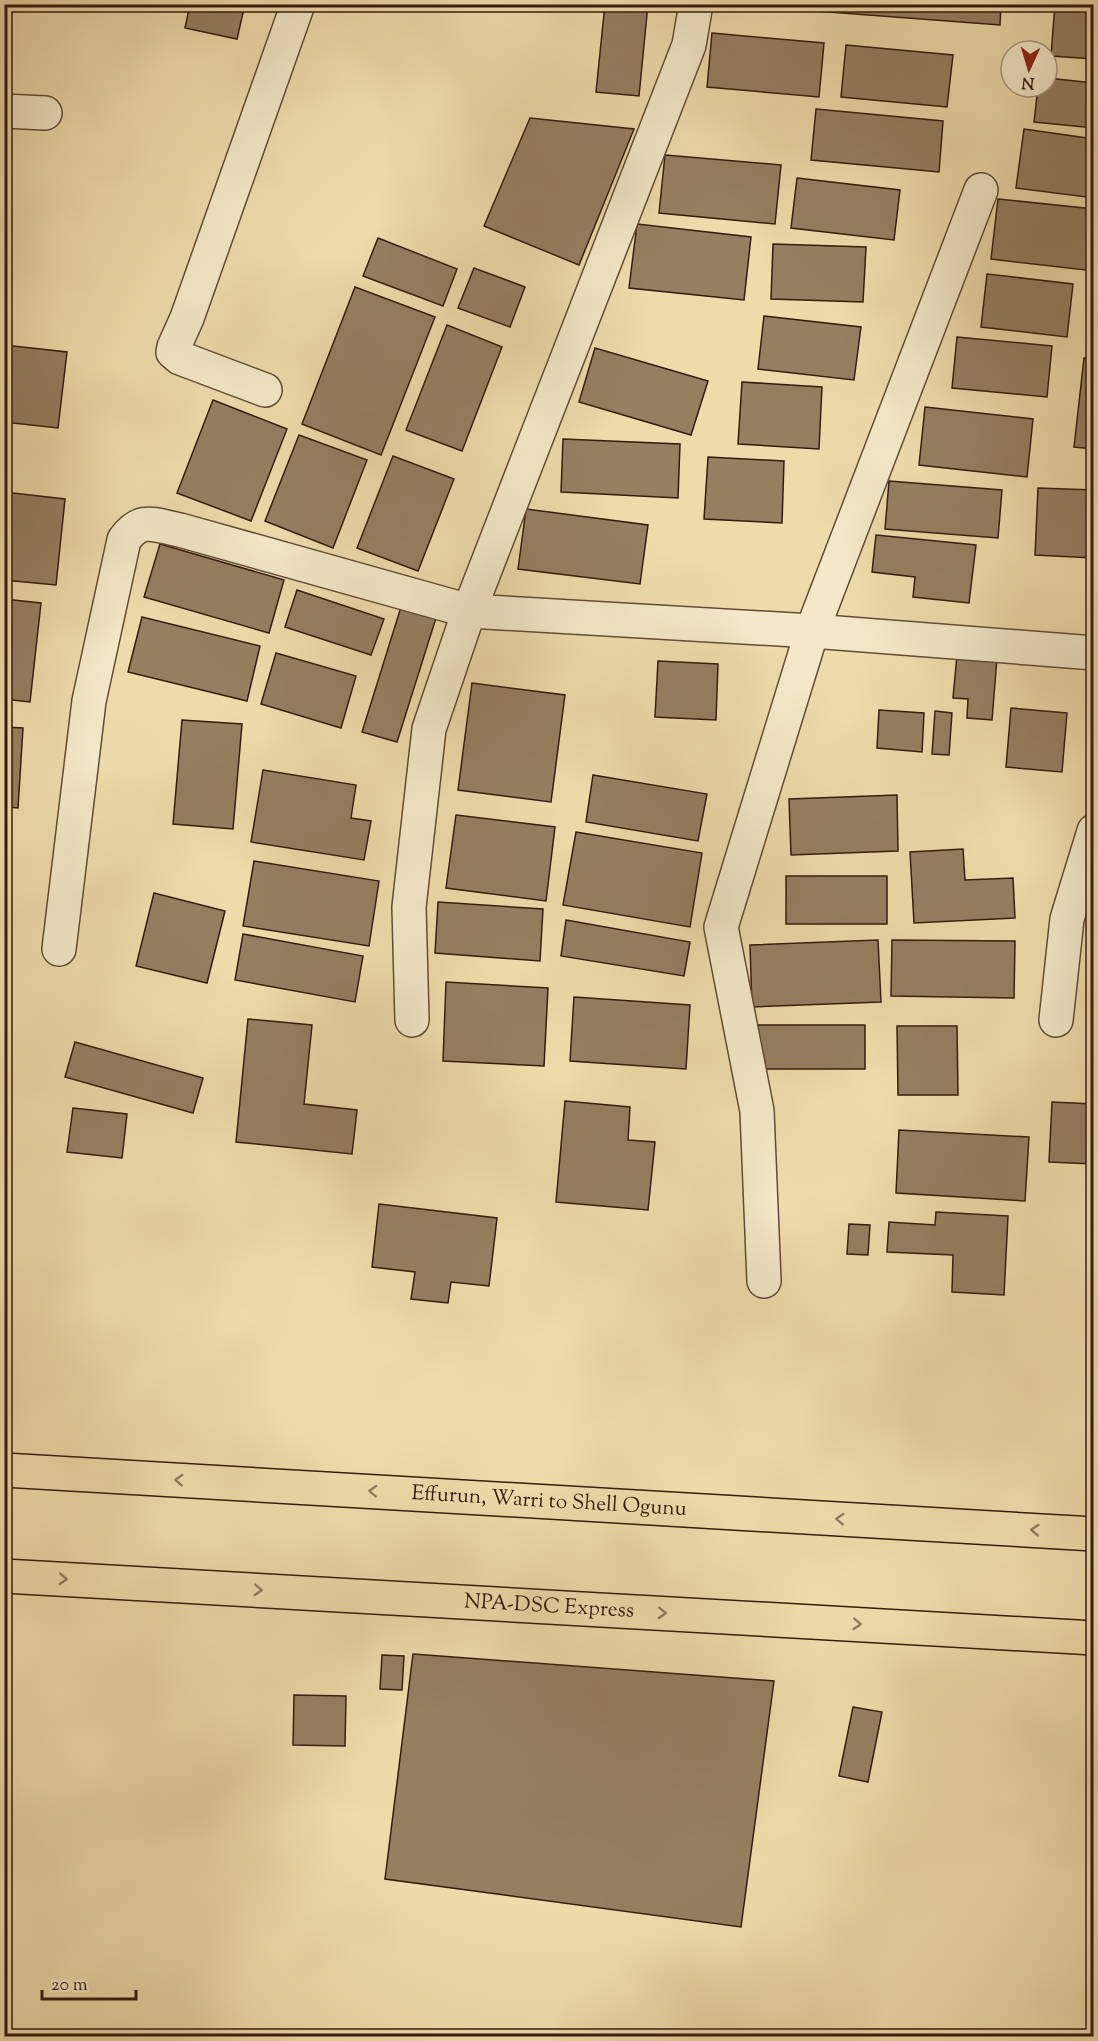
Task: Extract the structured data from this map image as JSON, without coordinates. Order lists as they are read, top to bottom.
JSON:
{
  "streets": {
    "main road": ["Effurun, Warri to Shell Ogunu", "NPA-DSC Express"]
  },
  "one_way": ["Effurun, Warri to Shell Ogunu", "NPA-DSC Express"],
  "scale_bar": "20 m",
  "north": "bottom"
}
